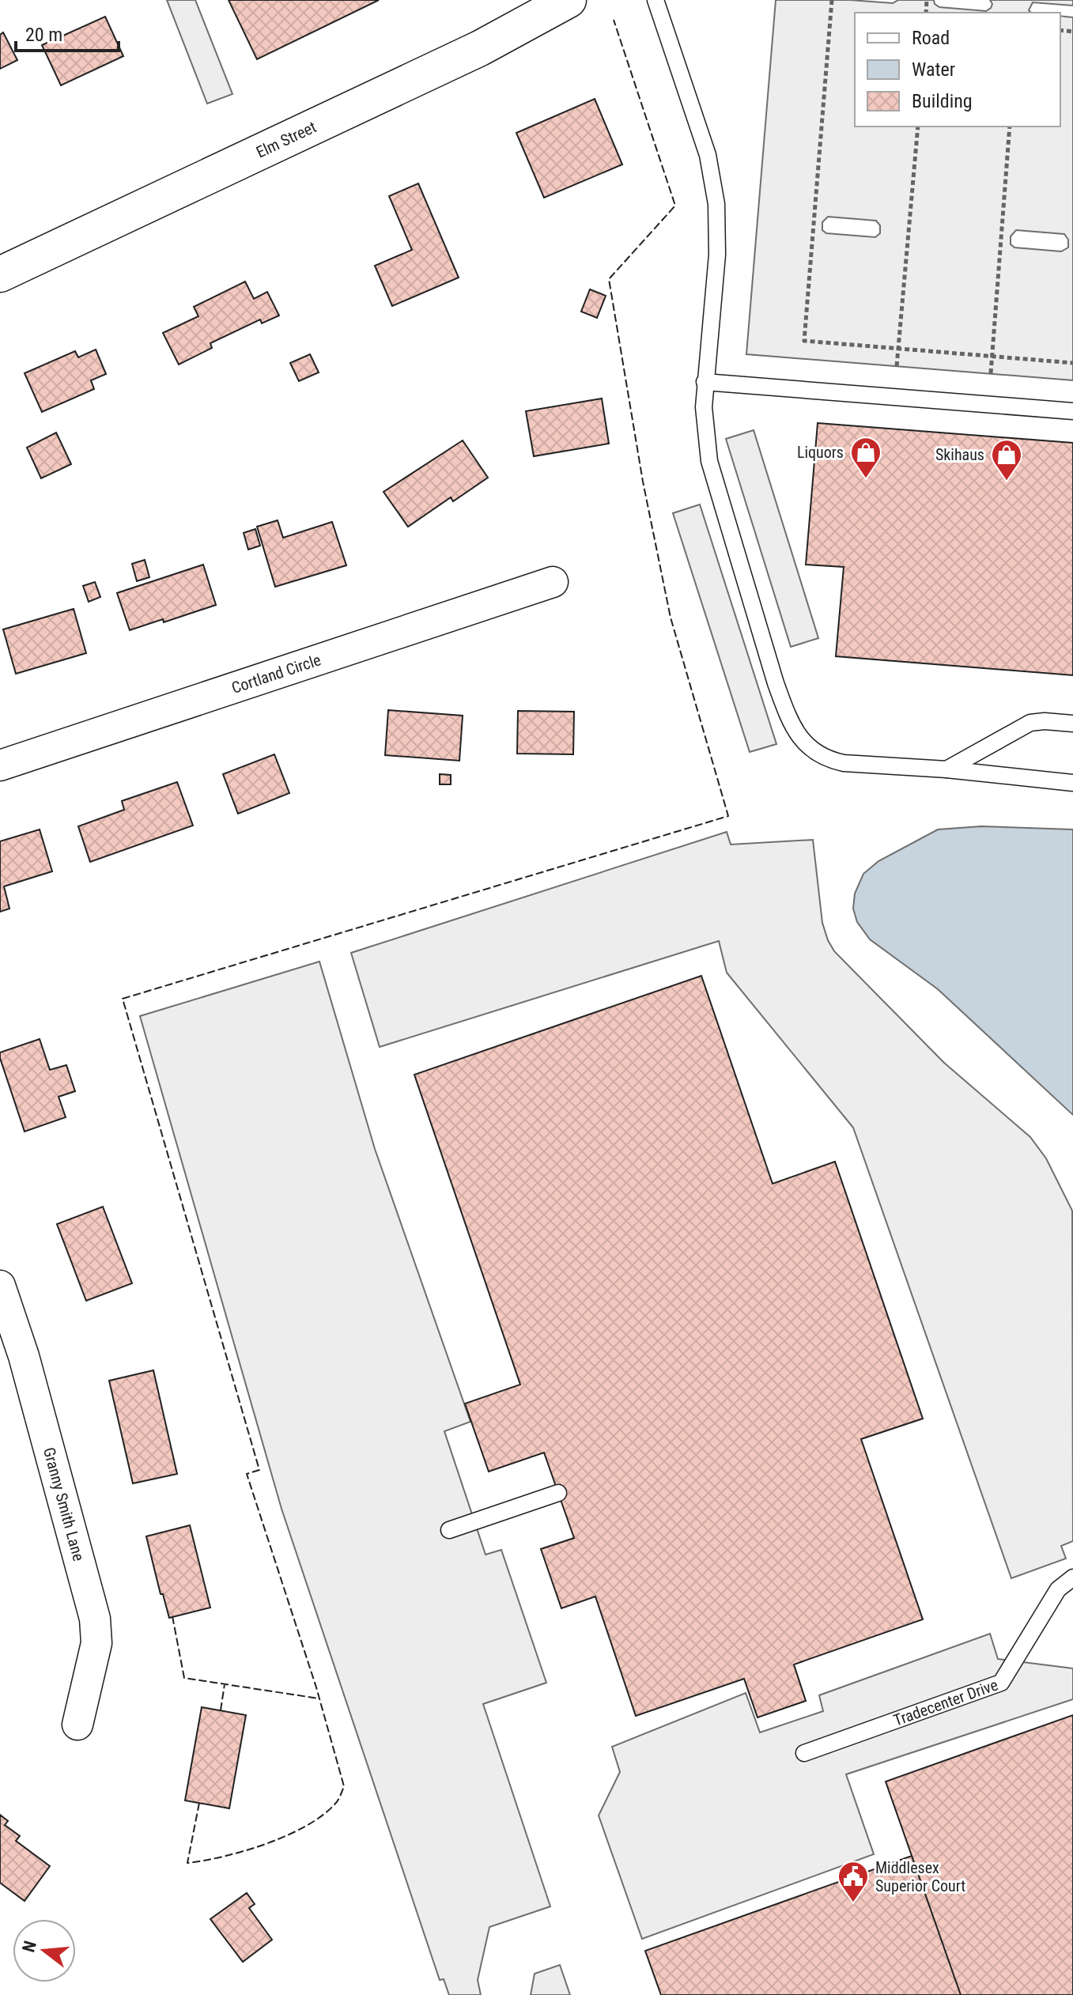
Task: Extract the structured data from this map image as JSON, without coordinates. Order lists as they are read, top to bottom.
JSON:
{
  "streets": {
    "street": ["Elm Street", "Cortland Circle", "Granny Smith Lane"],
    "lane": ["Tradecenter Drive"]
  },
  "places": {
    "shop": ["Liquors", "Skihaus"],
    "public building": ["Middlesex Superior Court"]
  },
  "legend": ["Road", "Water", "Building"],
  "scale_bar": "20 m",
  "north": "left"
}
